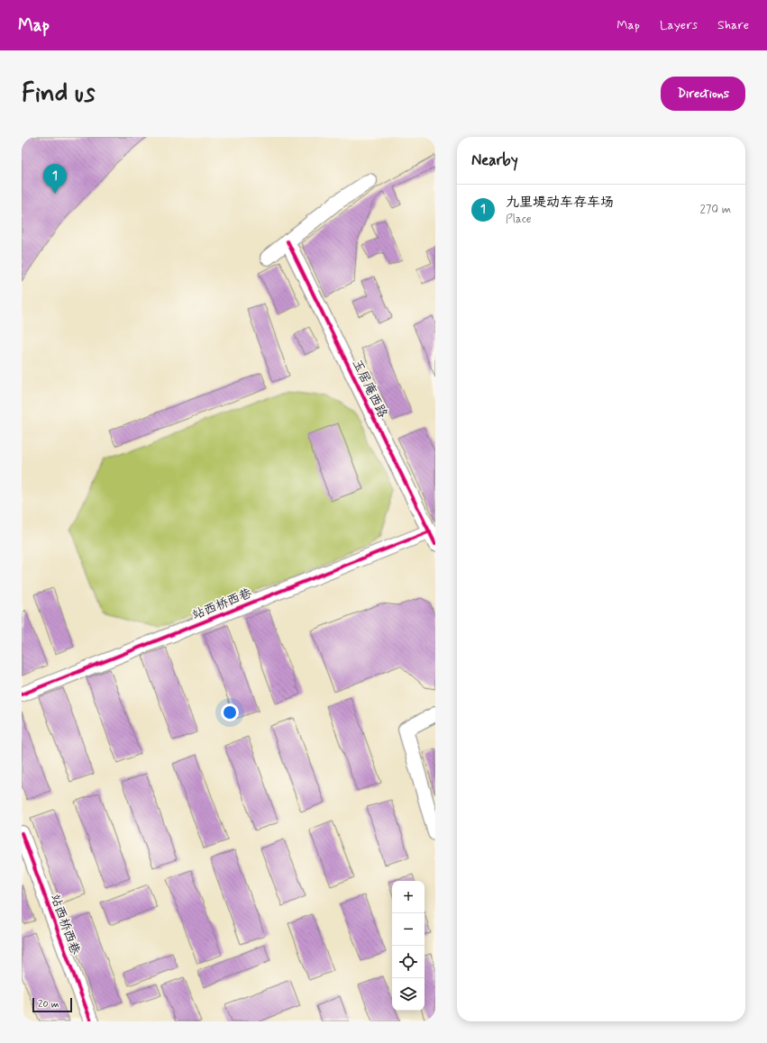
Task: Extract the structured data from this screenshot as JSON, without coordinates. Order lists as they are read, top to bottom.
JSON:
{
  "streets": {
    "street": ["玉居庵西路", "站西桥西巷"]
  },
  "crossings": [
    ["玉居庵西路", "站西桥西巷"]
  ],
  "scale_bar": "20 m",
  "page": {
    "header": "Map",
    "nav": ["Map", "Layers", "Share"],
    "buttons": "Directions",
    "title": "Find us",
    "heading": "Nearby",
    "pins": "1",
    "list": [
      {
        "mark": "1",
        "name": "九里堤动车存车场",
        "note": "Place",
        "value": "270 m"
      }
    ],
    "map_buttons": ["+", "−"],
    "scale": "20 m"
  }
}
